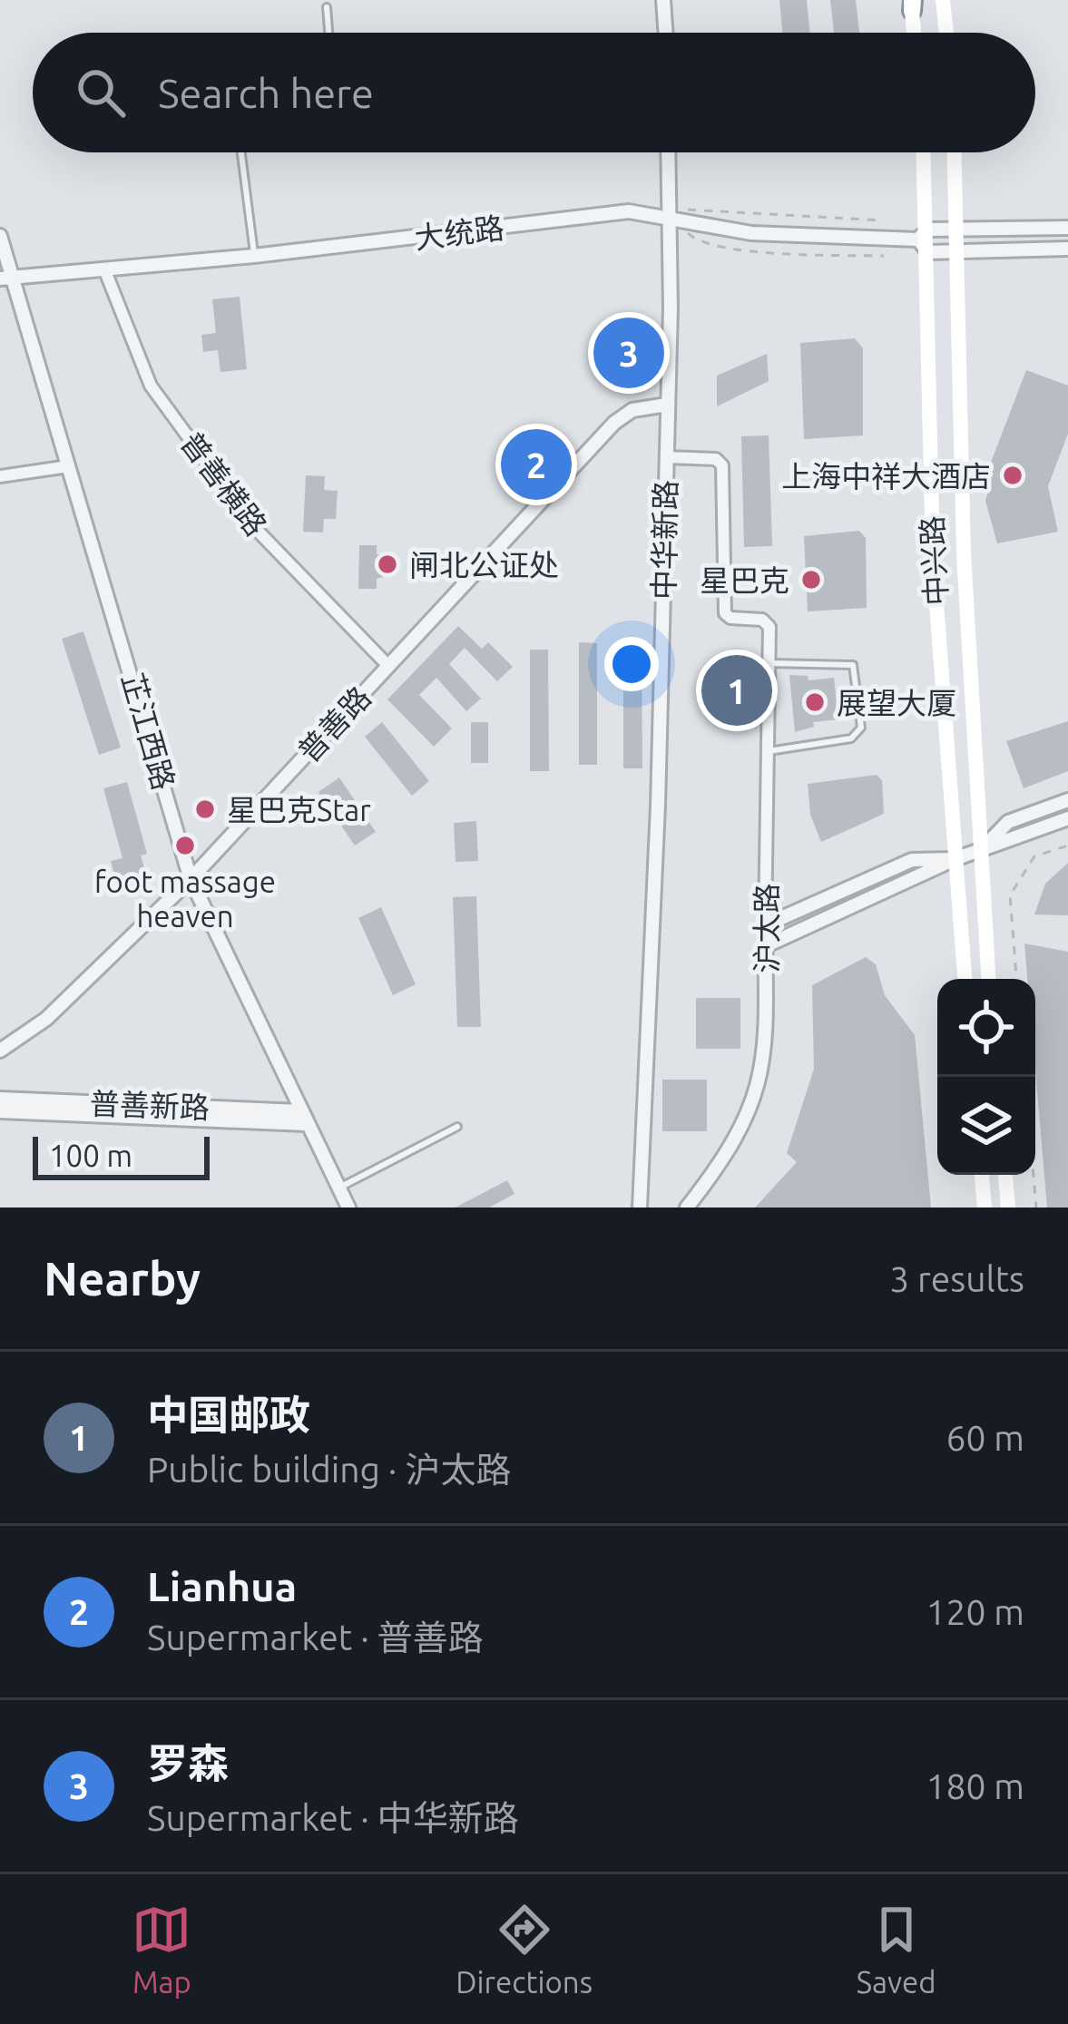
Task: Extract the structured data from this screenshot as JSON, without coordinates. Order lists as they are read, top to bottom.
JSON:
{
  "streets": {
    "main road": ["中兴路"],
    "street": [
      "大统路",
      "普善横路",
      "中华新路",
      "普善路",
      "芷江西路",
      "沪太路",
      "普善新路"
    ]
  },
  "crossings": [
    ["大统路", "普善横路"],
    ["大统路", "中华新路"],
    ["大统路", "中兴路"],
    ["大统路", "芷江西路"],
    ["普善横路", "普善路"],
    ["中华新路", "普善路"],
    ["中华新路", "沪太路"],
    ["普善路", "芷江西路"],
    ["芷江西路", "普善新路"]
  ],
  "places": [
    "上海中祥大酒店",
    "闸北公证处",
    "星巴克",
    "展望大厦",
    "星巴克Star",
    "foot massage heaven"
  ],
  "scale_bar": "100 m",
  "page": {
    "search": "Search here",
    "pins": ["3", "2", "1"],
    "scale": "100 m",
    "heading": ["Nearby", "3 results"],
    "list": [
      {
        "mark": "1",
        "name": "中国邮政",
        "note": "Public building · 沪太路",
        "value": "60 m"
      },
      {
        "mark": "2",
        "name": "Lianhua",
        "note": "Supermarket · 普善路",
        "value": "120 m"
      },
      {
        "mark": "3",
        "name": "罗森",
        "note": "Supermarket · 中华新路",
        "value": "180 m"
      }
    ],
    "nav": ["Map", "Directions", "Saved"]
  }
}
